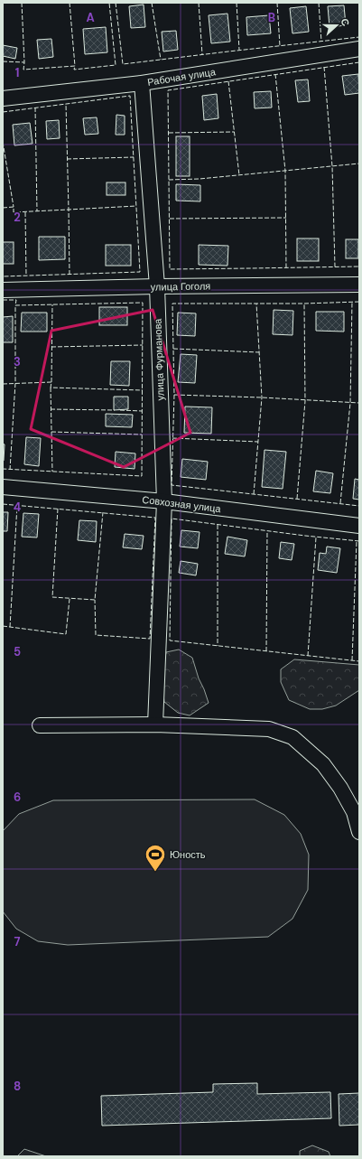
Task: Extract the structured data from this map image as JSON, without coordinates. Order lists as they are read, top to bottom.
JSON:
{
  "streets": {
    "street": [
      "Рабочая улица",
      "улица Гоголя",
      "улица Фурманова",
      "Совхозная улица"
    ]
  },
  "crossings": [
    ["Рабочая улица", "улица Фурманова"],
    ["улица Гоголя", "улица Фурманова"],
    ["улица Фурманова", "Совхозная улица"]
  ],
  "places": {
    "sports": ["Юность"]
  },
  "north": "right",
  "grid": {
    "columns": ["A", "B"],
    "rows": [
      "1",
      "2",
      "3",
      "4",
      "5",
      "6",
      "7",
      "8"
    ]
  }
}
